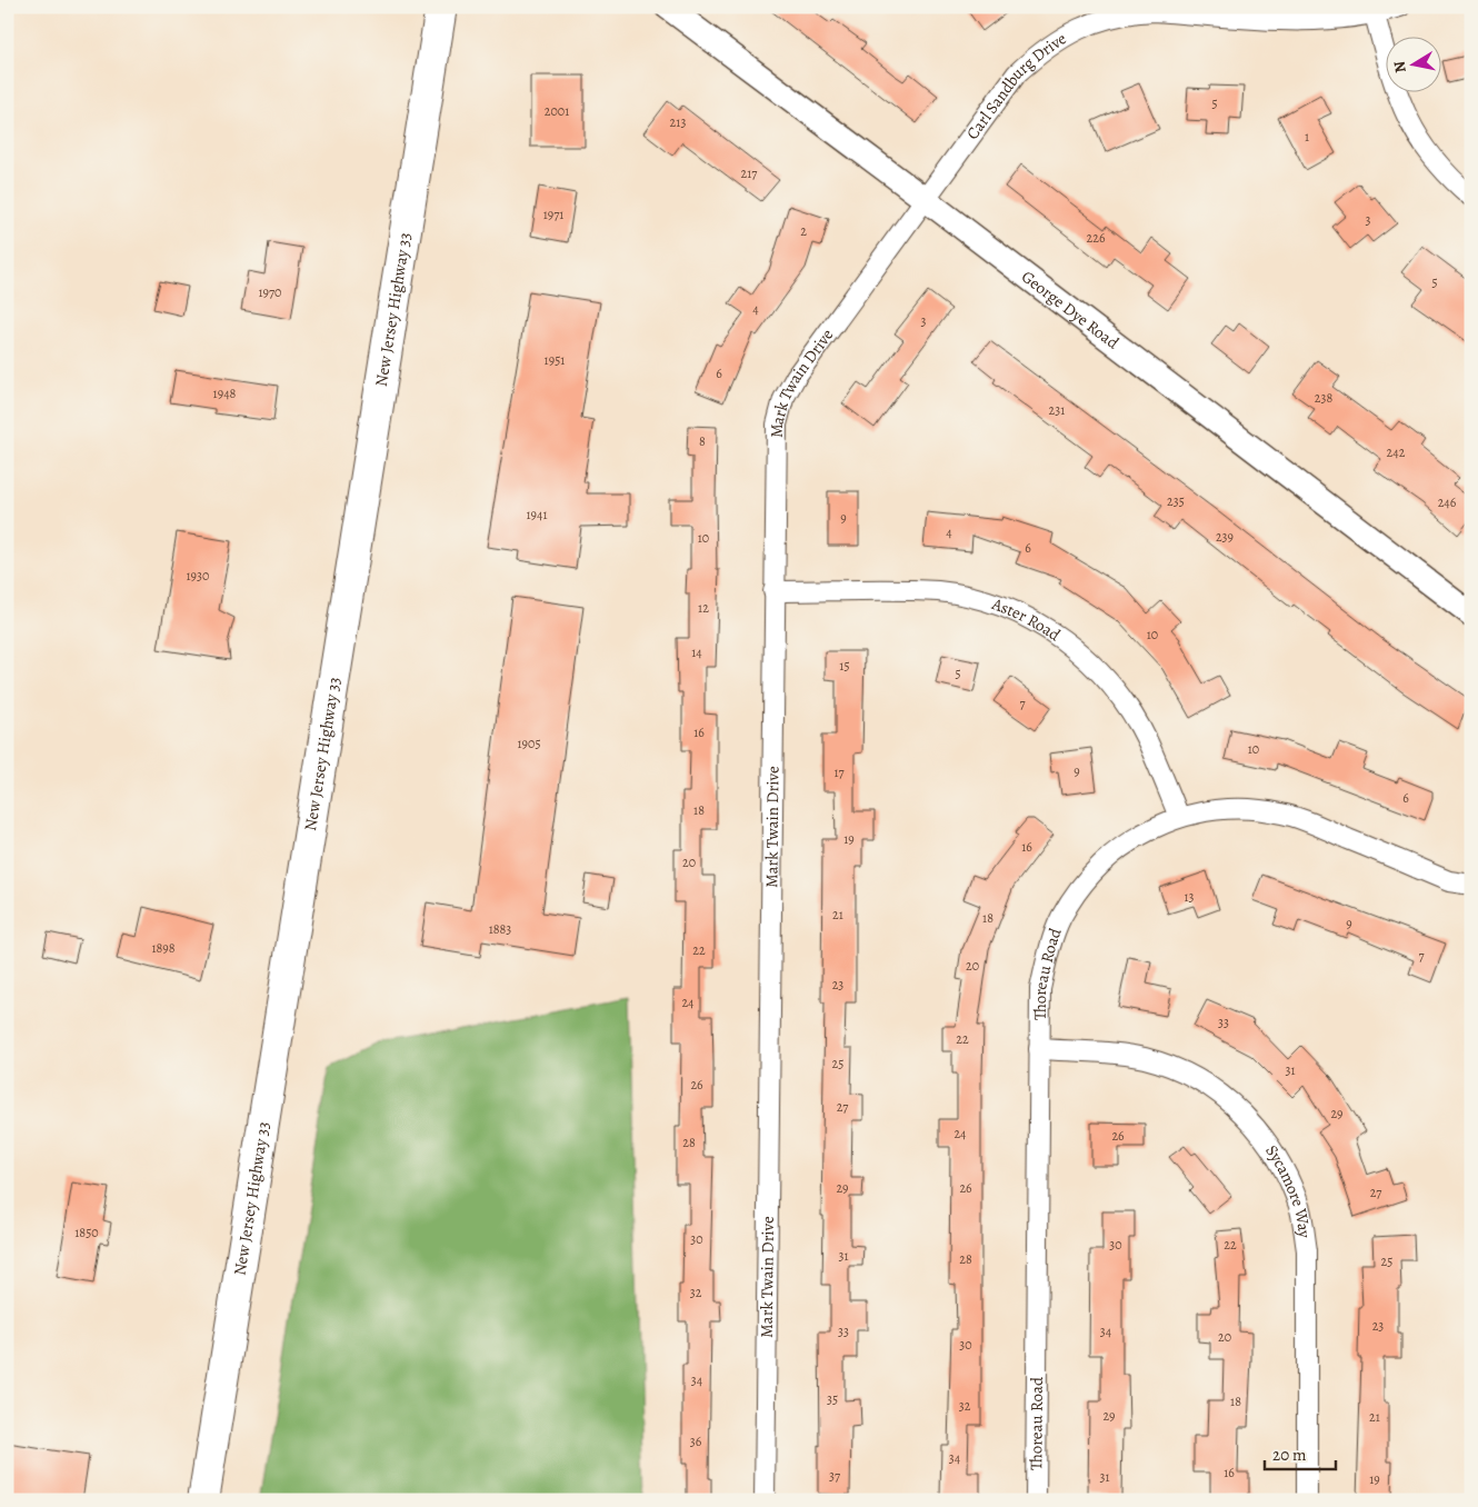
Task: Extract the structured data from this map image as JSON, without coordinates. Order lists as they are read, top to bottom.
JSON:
{
  "streets": {
    "main road": ["New Jersey Highway 33"],
    "street": [
      "Carl Sandburg Drive",
      "George Dye Road",
      "Mark Twain Drive",
      "Aster Road",
      "Thoreau Road",
      "Sycamore Way"
    ]
  },
  "crossings": [
    ["Carl Sandburg Drive", "George Dye Road"],
    ["Carl Sandburg Drive", "Mark Twain Drive"],
    ["George Dye Road", "Mark Twain Drive"],
    ["Mark Twain Drive", "Aster Road"],
    ["Aster Road", "Thoreau Road"],
    ["Thoreau Road", "Sycamore Way"]
  ],
  "house_numbers": [
    "5",
    "2001",
    "213",
    "1",
    "217",
    "1971",
    "3",
    "2",
    "226",
    "5",
    "1970",
    "4",
    "3",
    "1951",
    "6",
    "1948",
    "238",
    "231",
    "8",
    "242",
    "235",
    "246",
    "1941",
    "9",
    "4",
    "239",
    "10",
    "6",
    "1930",
    "12",
    "10",
    "14",
    "15",
    "5",
    "7",
    "16",
    "1905",
    "10",
    "9",
    "17",
    "6",
    "18",
    "19",
    "16",
    "20",
    "13",
    "21",
    "18",
    "9",
    "1883",
    "1898",
    "22",
    "7",
    "20",
    "23",
    "24",
    "33",
    "22",
    "25",
    "31",
    "26",
    "27",
    "29",
    "24",
    "26",
    "28",
    "29",
    "26",
    "27",
    "1850",
    "30",
    "30",
    "22",
    "31",
    "28",
    "25",
    "32",
    "23",
    "33",
    "34",
    "20",
    "30",
    "34",
    "35",
    "18",
    "32",
    "29",
    "21",
    "36",
    "34",
    "16",
    "37",
    "31",
    "19"
  ],
  "scale_bar": "20 m",
  "north": "left"
}
